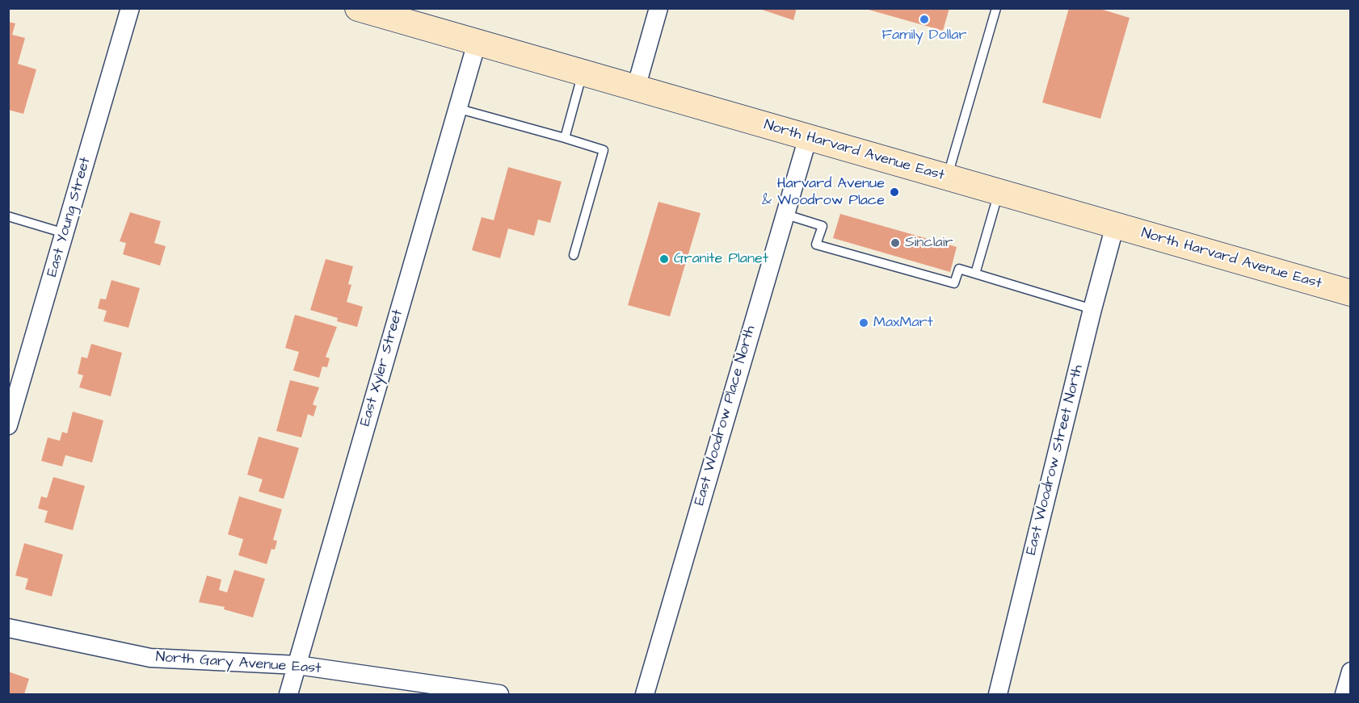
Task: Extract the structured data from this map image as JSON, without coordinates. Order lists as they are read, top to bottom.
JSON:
{
  "streets": {
    "main road": ["North Harvard Avenue East"],
    "street": [
      "East Young Street",
      "East Xyler Street",
      "East Woodrow Place North",
      "East Woodrow Street North",
      "North Gary Avenue East"
    ]
  },
  "crossings": [
    ["North Harvard Avenue East", "East Xyler Street"],
    ["North Harvard Avenue East", "East Woodrow Place North"],
    ["North Harvard Avenue East", "East Woodrow Street North"],
    ["East Xyler Street", "North Gary Avenue East"]
  ],
  "places": [
    "Family Dollar",
    "Harvard Avenue & Woodrow Place",
    "Sinclair",
    "Granite Planet",
    "MaxMart"
  ]
}
